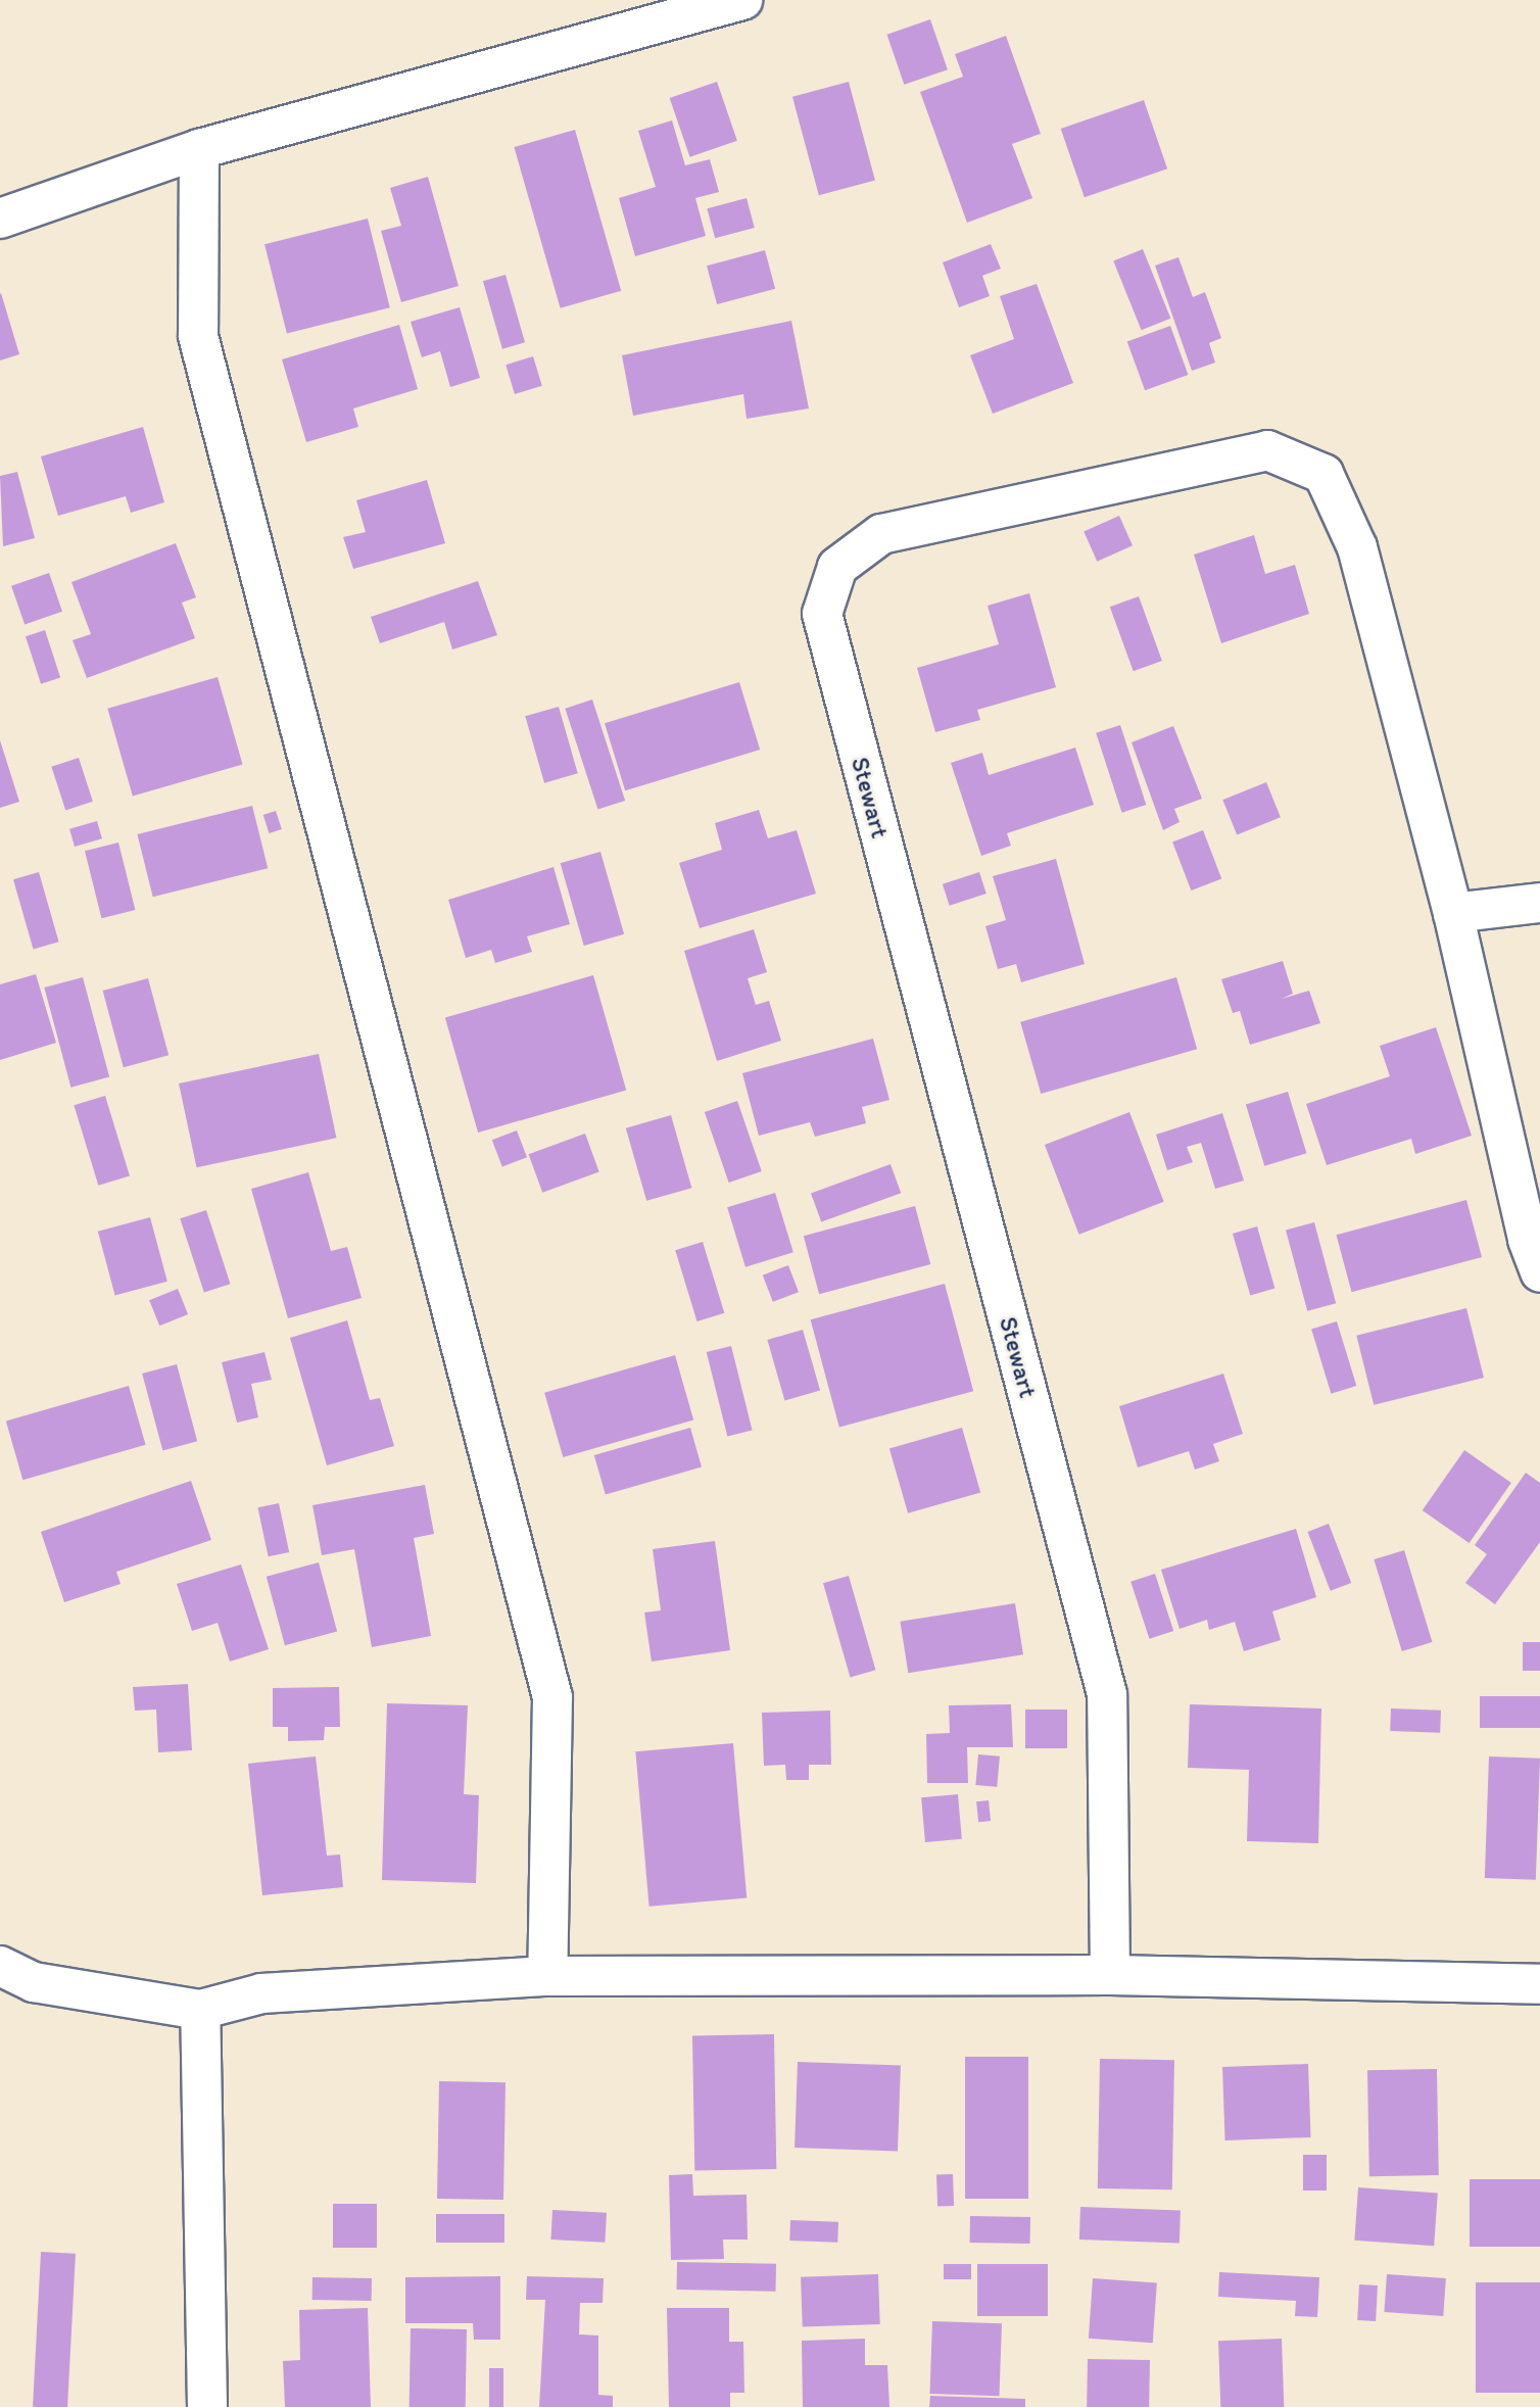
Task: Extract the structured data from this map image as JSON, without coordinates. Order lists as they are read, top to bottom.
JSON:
{
  "streets": {
    "street": ["Stewart"]
  }
}
